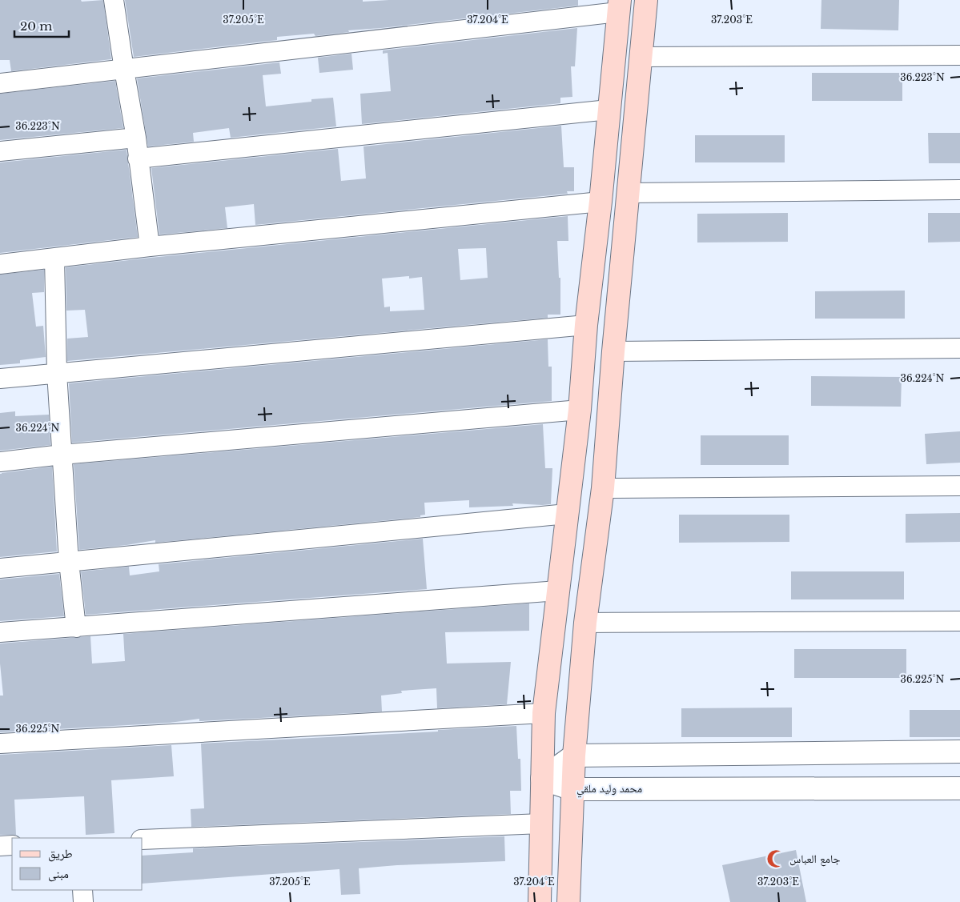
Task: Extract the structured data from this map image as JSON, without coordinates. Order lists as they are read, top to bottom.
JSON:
{
  "streets": {
    "street": ["محمد وليد ملقي"]
  },
  "places": {
    "mosque": ["جامع العباس"]
  },
  "legend": ["طريق", "مبنى"],
  "scale_bar": "20 m",
  "coordinates": [
    "37.205°E",
    "37.204°E",
    "37.203°E",
    "36.223°N",
    "36.224°N",
    "36.225°N"
  ]
}
